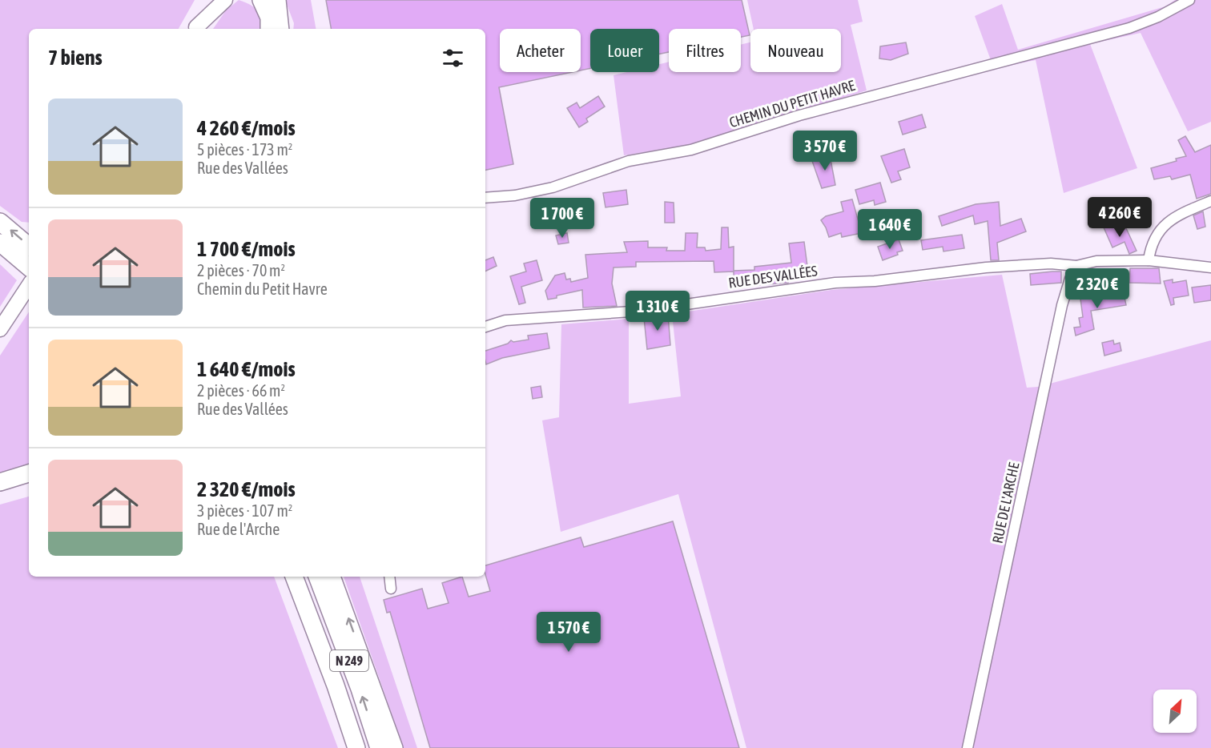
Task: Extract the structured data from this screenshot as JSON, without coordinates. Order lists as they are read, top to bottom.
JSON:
{
  "streets": {
    "highway": ["N 249"],
    "street": ["CHEMIN DU PETIT HAVRE", "RUE DES VALLÉES", "RUE DE L'ARCHE"]
  },
  "crossings": [
    ["RUE DES VALLÉES", "RUE DE L'ARCHE"]
  ],
  "north": "top right",
  "page": {
    "chip": [
      "Acheter",
      "Louer",
      "Filtres",
      "Nouveau"
    ],
    "heading": "7 biens",
    "list": [
      {
        "name": "4 260 €/mois",
        "note": "5 pièces · 173 m² · Rue des Vallées"
      },
      {
        "name": "1 700 €/mois",
        "note": "2 pièces · 70 m² · Chemin du Petit Havre"
      },
      {
        "name": "1 640 €/mois",
        "note": "2 pièces · 66 m² · Rue des Vallées"
      },
      {
        "name": "2 320 €/mois",
        "note": "3 pièces · 107 m² · Rue de l'Arche"
      }
    ],
    "price": [
      "3 570 €",
      "4 260 €",
      "1 700 €",
      "1 640 €",
      "2 320 €",
      "1 310 €",
      "1 570 €"
    ]
  }
}
